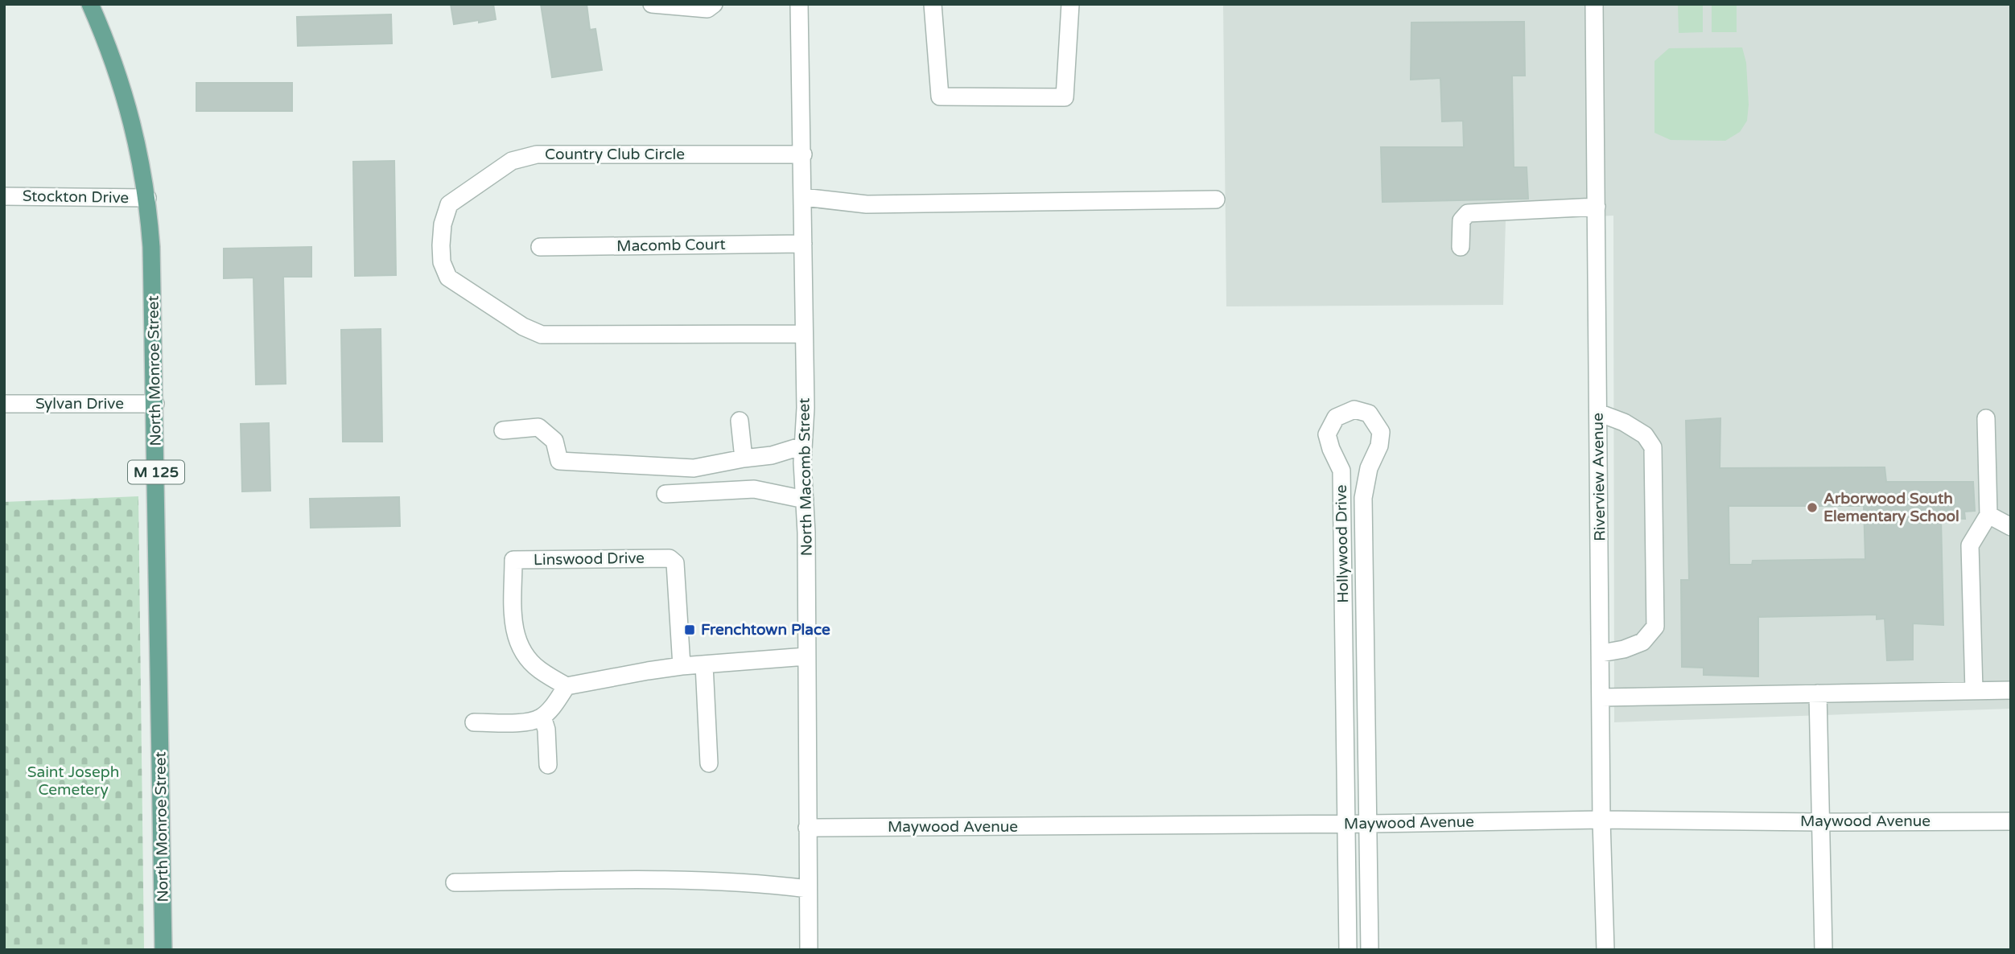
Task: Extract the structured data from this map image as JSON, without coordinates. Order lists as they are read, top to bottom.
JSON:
{
  "streets": {
    "main road": ["North Monroe Street", "M 125"],
    "street": [
      "Country Club Circle",
      "Stockton Drive",
      "Macomb Court",
      "Sylvan Drive",
      "North Macomb Street",
      "Riverview Avenue",
      "Hollywood Drive",
      "Linswood Drive",
      "Maywood Avenue"
    ]
  },
  "crossings": [
    ["Country Club Circle", "North Macomb Street"],
    ["Stockton Drive", "North Monroe Street"],
    ["Macomb Court", "North Macomb Street"],
    ["North Monroe Street", "Sylvan Drive"],
    ["North Macomb Street", "Maywood Avenue"],
    ["Riverview Avenue", "Maywood Avenue"],
    ["Hollywood Drive", "Maywood Avenue"]
  ],
  "parks": ["Saint Joseph Cemetery"],
  "places": {
    "other": ["Arborwood South Elementary School"],
    "transit": ["Frenchtown Place"]
  }
}
